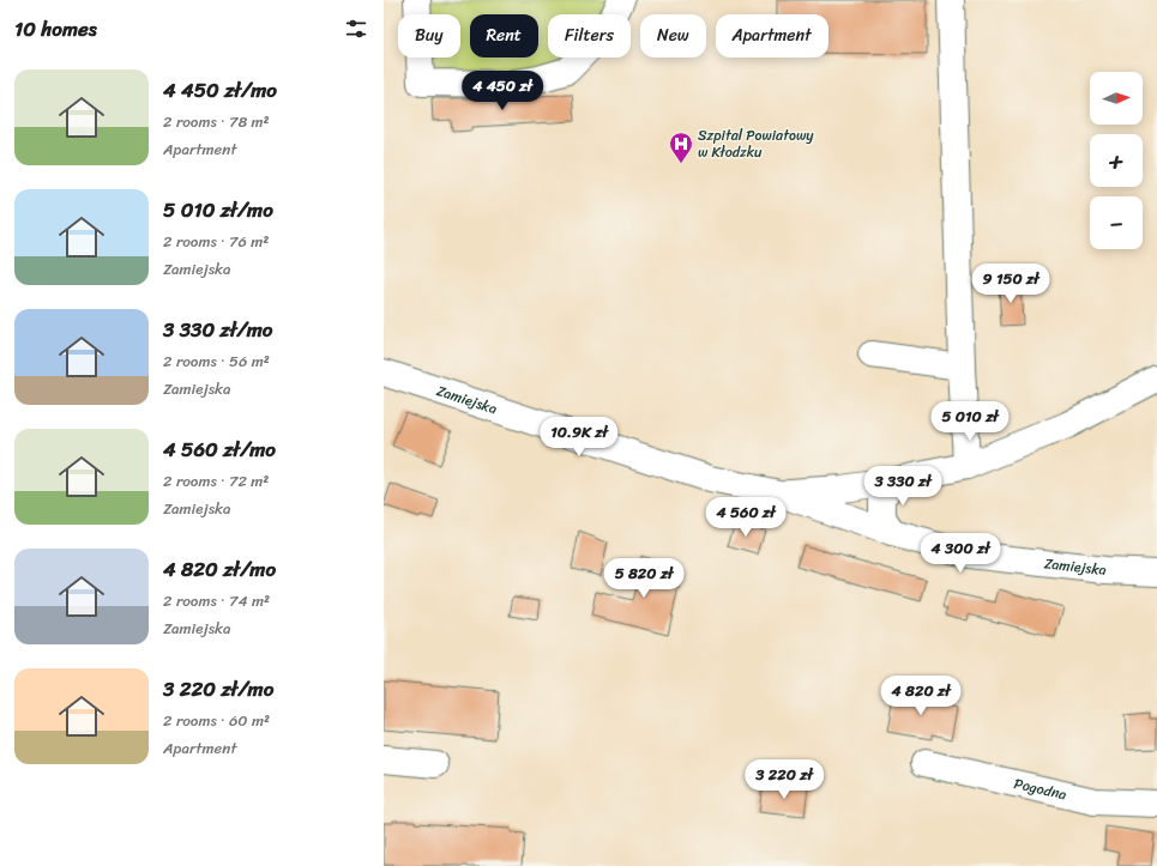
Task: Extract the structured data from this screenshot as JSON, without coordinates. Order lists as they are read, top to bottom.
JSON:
{
  "streets": {
    "street": ["Zamiejska", "Pogodna"]
  },
  "places": {
    "hospital": ["Szpital Powiatowy w Kłodzku"]
  },
  "north": "right",
  "page": {
    "heading": "10 homes",
    "chip": [
      "Buy",
      "Rent",
      "Filters",
      "New",
      "Apartment"
    ],
    "list": [
      {
        "name": "4 450 zł/mo",
        "note": "2 rooms · 78 m² · Apartment"
      },
      {
        "name": "5 010 zł/mo",
        "note": "2 rooms · 76 m² · Zamiejska"
      },
      {
        "name": "3 330 zł/mo",
        "note": "2 rooms · 56 m² · Zamiejska"
      },
      {
        "name": "4 560 zł/mo",
        "note": "2 rooms · 72 m² · Zamiejska"
      },
      {
        "name": "4 820 zł/mo",
        "note": "2 rooms · 74 m² · Zamiejska"
      },
      {
        "name": "3 220 zł/mo",
        "note": "2 rooms · 60 m² · Apartment"
      }
    ],
    "price": [
      "4 450 zł",
      "9 150 zł",
      "5 010 zł",
      "10.9K zł",
      "3 330 zł",
      "4 560 zł",
      "4 300 zł",
      "5 820 zł",
      "4 820 zł",
      "3 220 zł"
    ],
    "map_buttons": ["+", "−"]
  }
}
